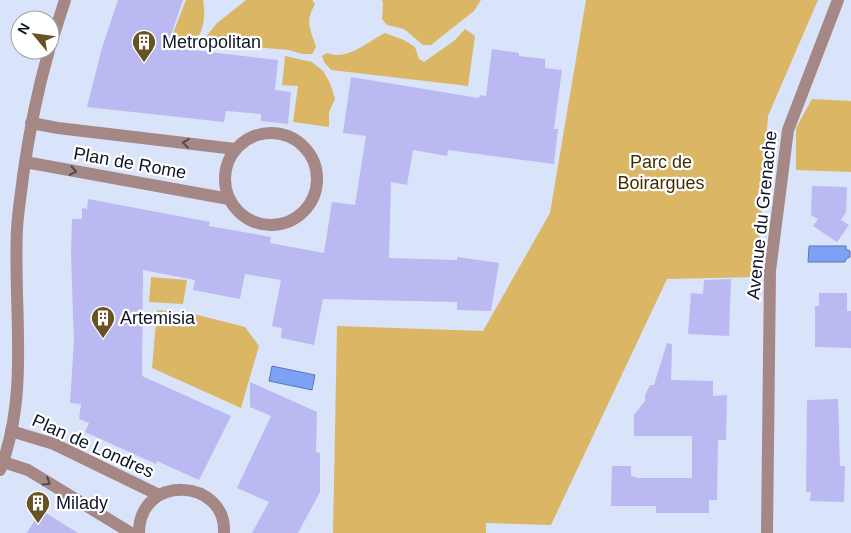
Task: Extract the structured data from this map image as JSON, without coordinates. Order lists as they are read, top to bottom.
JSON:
{
  "streets": {
    "street": ["Plan de Rome", "Avenue du Grenache", "Plan de Londres"]
  },
  "parks": ["Parc de Boirargues"],
  "places": {
    "building": ["Metropolitan", "Artemisia", "Milady"]
  },
  "north": "top left"
}
